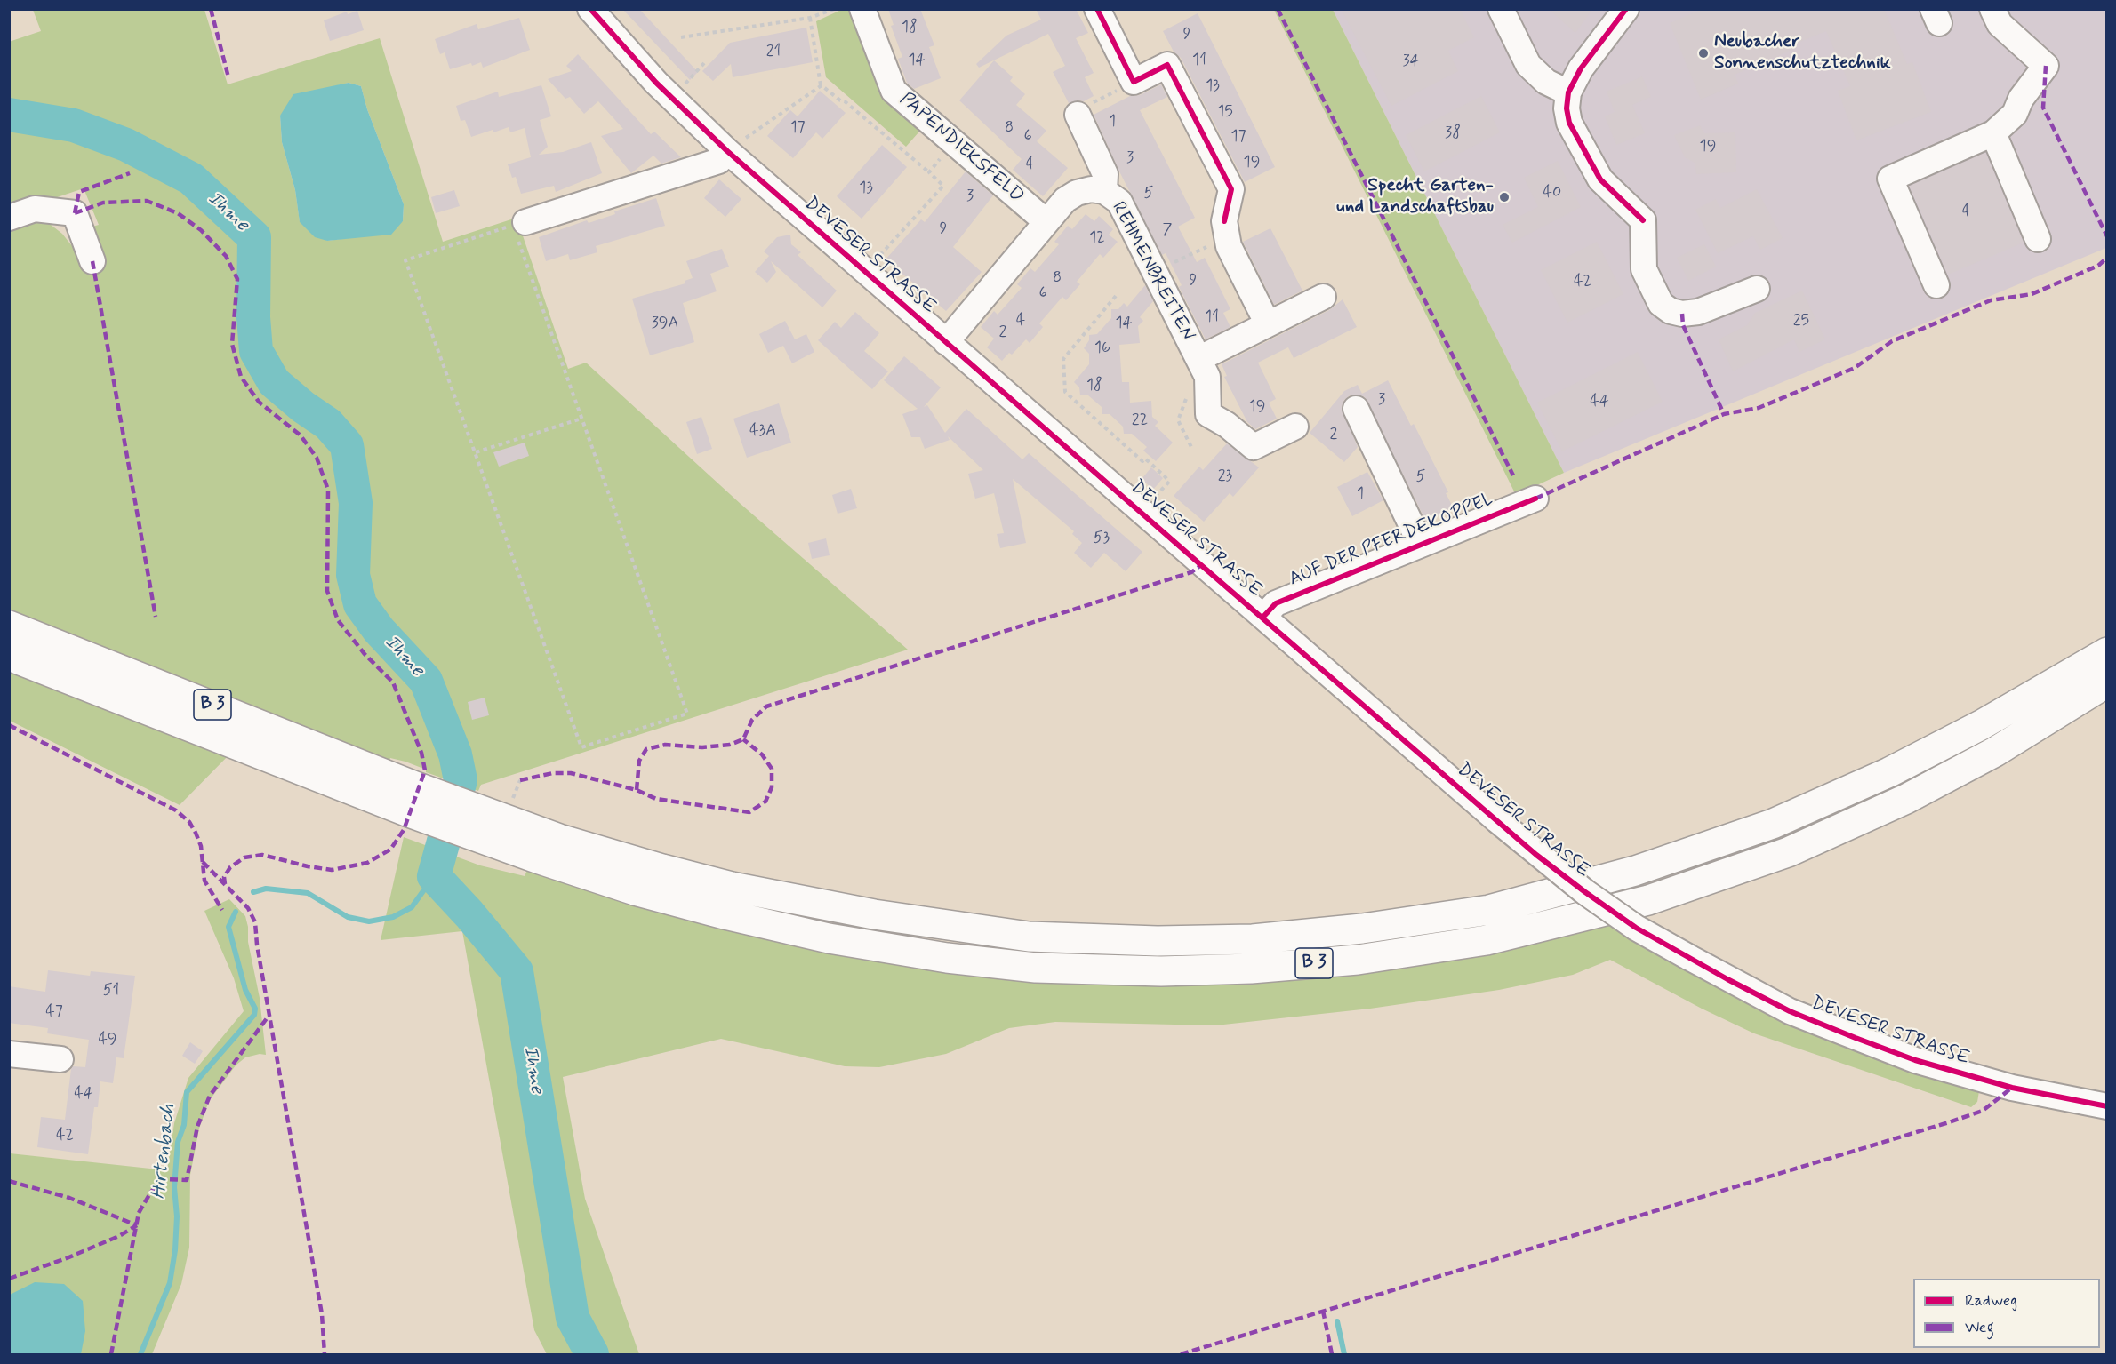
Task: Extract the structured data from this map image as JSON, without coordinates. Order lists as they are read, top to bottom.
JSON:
{
  "streets": {
    "highway": ["B 3"],
    "street": [
      "PAPENDIEKSFELD",
      "DEVESER STRASSE",
      "REHMENBREITEN",
      "AUF DER PFERDEKOPPEL"
    ]
  },
  "crossings": [
    ["PAPENDIEKSFELD", "REHMENBREITEN"],
    ["DEVESER STRASSE", "REHMENBREITEN"],
    ["DEVESER STRASSE", "AUF DER PFERDEKOPPEL"]
  ],
  "water": ["Ihme", "Hirtenbach"],
  "places": ["Neubacher Sonnenschutztechnik", "Specht Garten- und Landschaftsbau"],
  "house_numbers": [
    "18",
    "9",
    "21",
    "14",
    "11",
    "34",
    "13",
    "15",
    "1",
    "17",
    "8",
    "38",
    "6",
    "17",
    "19",
    "3",
    "19",
    "4",
    "13",
    "40",
    "5",
    "3",
    "4",
    "9",
    "7",
    "12",
    "8",
    "9",
    "42",
    "6",
    "11",
    "4",
    "25",
    "39A",
    "14",
    "2",
    "16",
    "18",
    "3",
    "44",
    "19",
    "22",
    "43A",
    "2",
    "23",
    "5",
    "1",
    "53",
    "51",
    "47",
    "49",
    "44",
    "42"
  ],
  "legend": ["Radweg", "Weg"]
}
